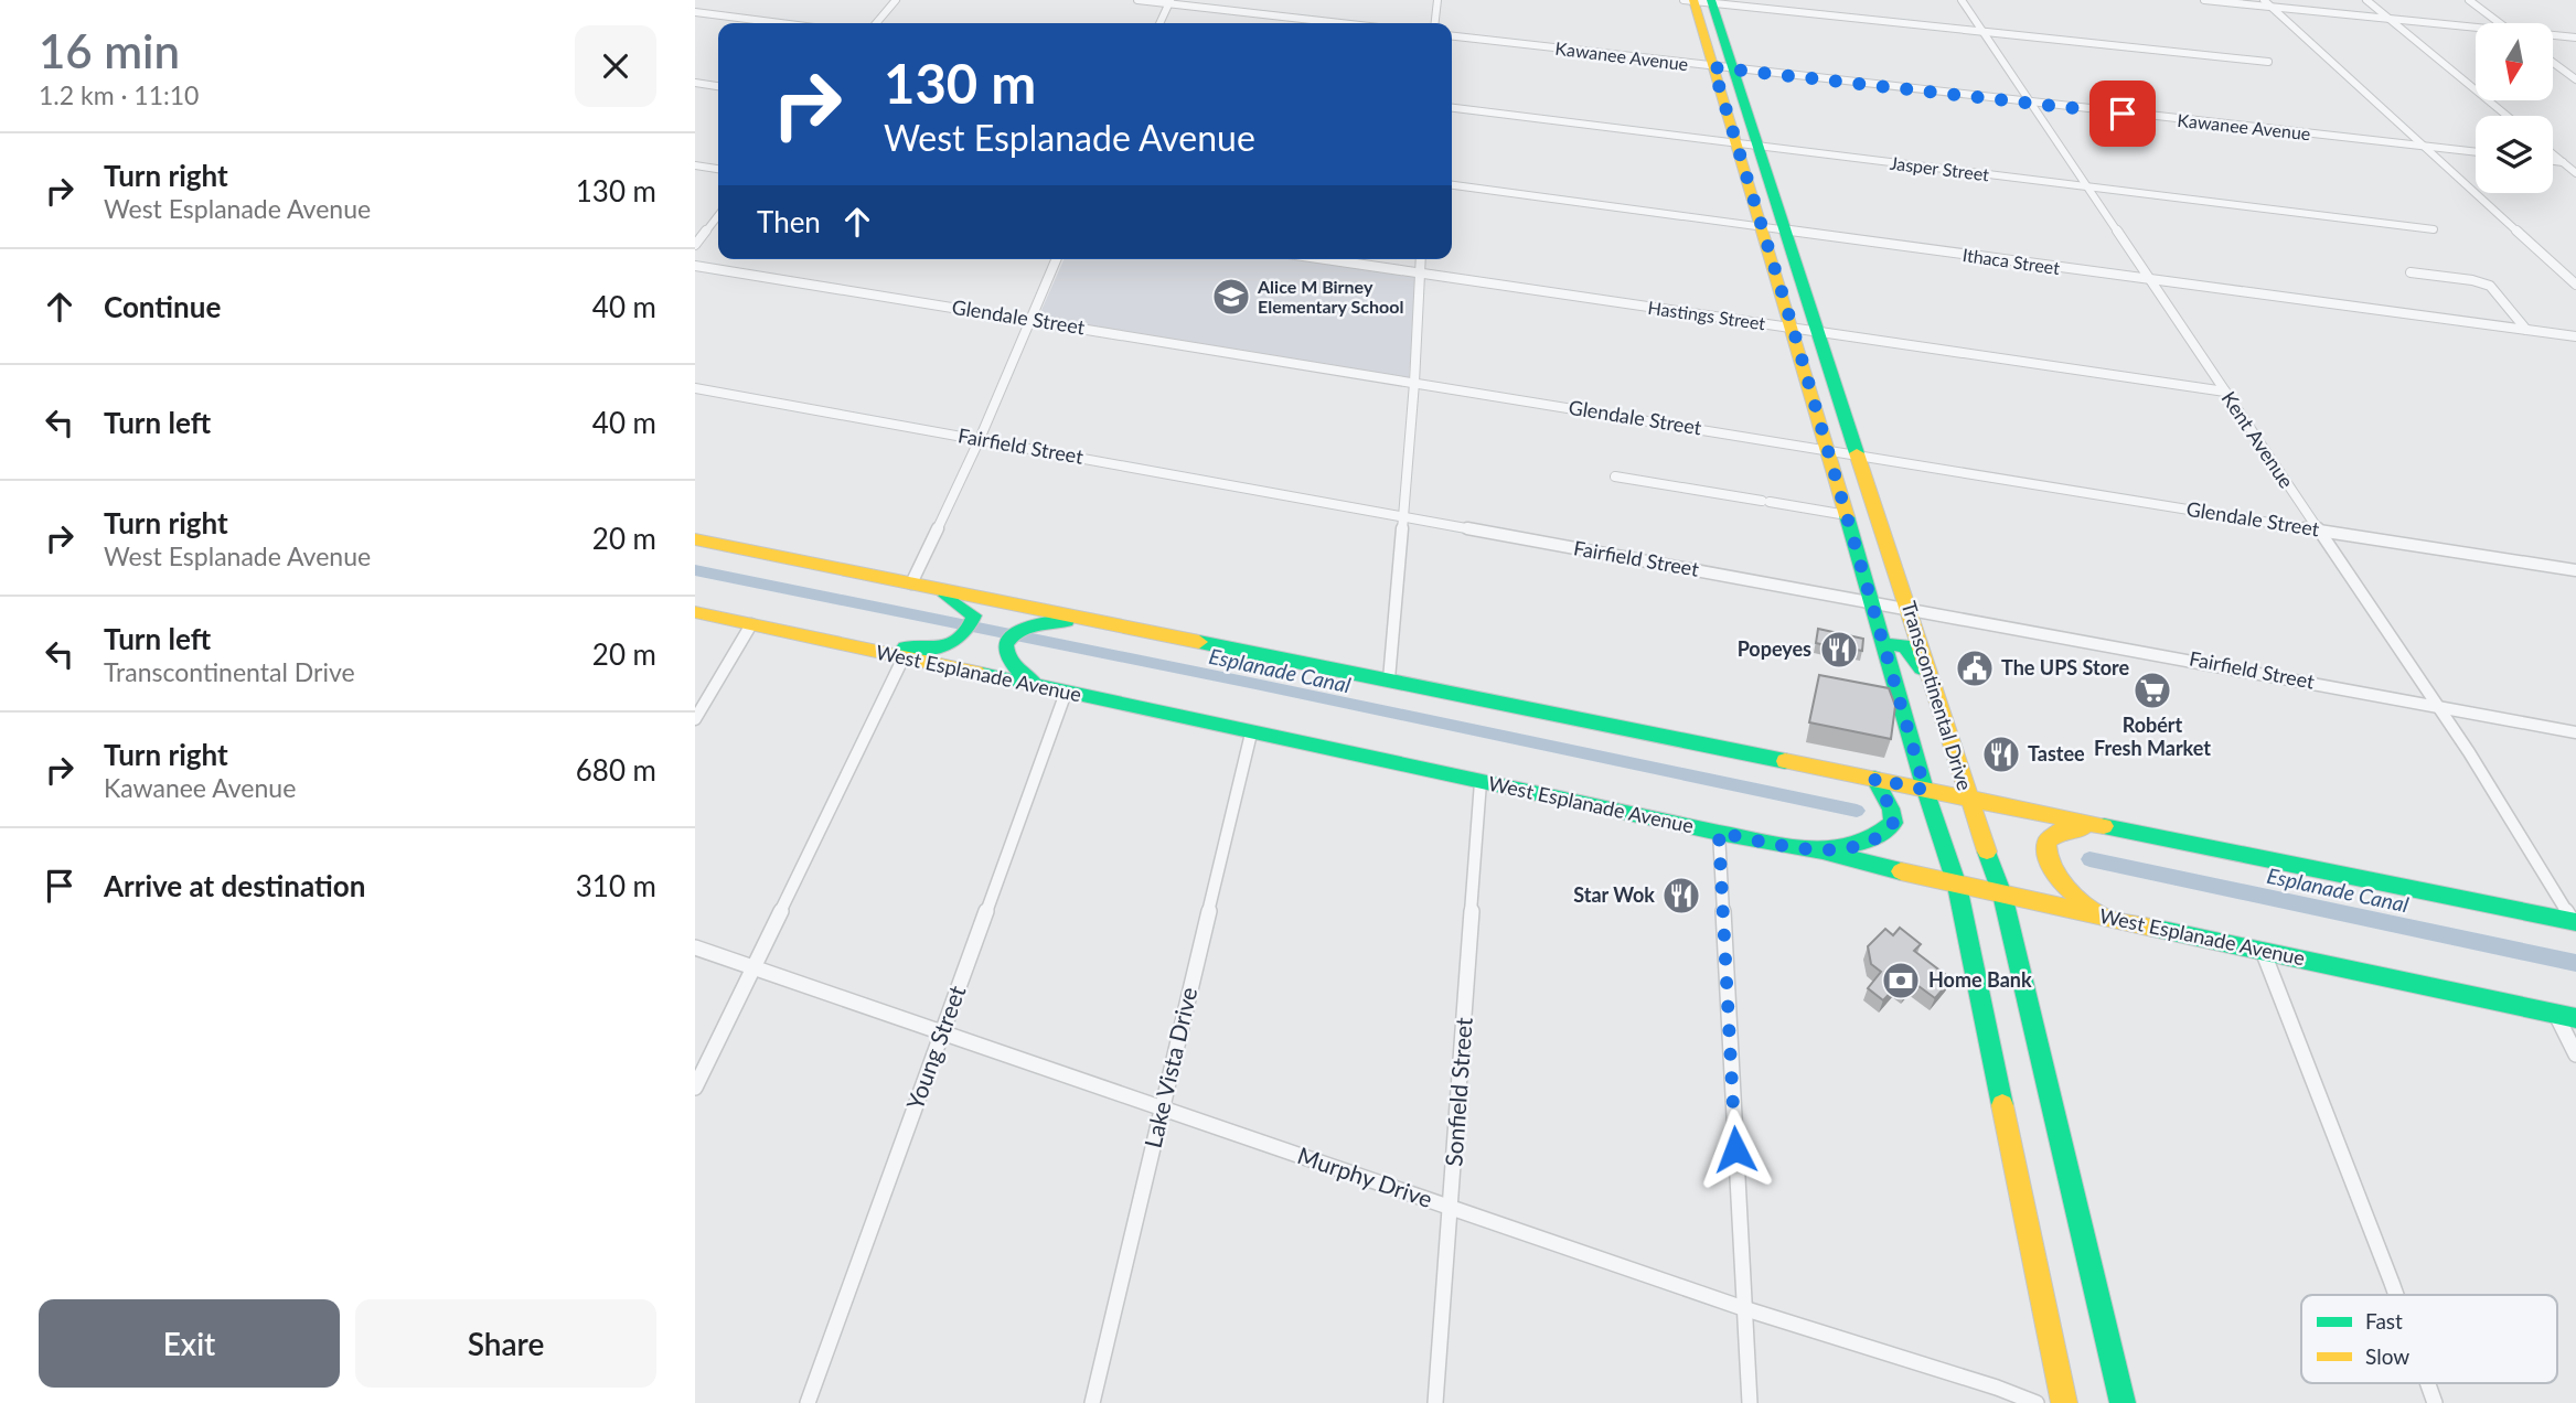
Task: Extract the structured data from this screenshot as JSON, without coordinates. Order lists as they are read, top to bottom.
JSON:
{
  "streets": {
    "street": [
      "Kawanee Avenue",
      "Jasper Street",
      "Ithaca Street",
      "Hastings Street",
      "Glendale Street",
      "Kent Avenue",
      "Fairfield Street",
      "West Esplanade Avenue",
      "Transcontinental Drive",
      "Young Street",
      "Lake Vista Drive",
      "Sonfield Street",
      "Murphy Drive"
    ]
  },
  "crossings": [
    ["Kawanee Avenue", "Kent Avenue"],
    ["Kawanee Avenue", "Transcontinental Drive"],
    ["Jasper Street", "Kent Avenue"],
    ["Jasper Street", "Transcontinental Drive"],
    ["Ithaca Street", "Kent Avenue"],
    ["Ithaca Street", "Transcontinental Drive"],
    ["Hastings Street", "Kent Avenue"],
    ["Hastings Street", "Transcontinental Drive"],
    ["Glendale Street", "Kent Avenue"],
    ["Glendale Street", "Transcontinental Drive"],
    ["Kent Avenue", "Fairfield Street"],
    ["Fairfield Street", "Transcontinental Drive"],
    ["West Esplanade Avenue", "Transcontinental Drive"],
    ["West Esplanade Avenue", "Young Street"],
    ["West Esplanade Avenue", "Lake Vista Drive"],
    ["West Esplanade Avenue", "Sonfield Street"],
    ["Young Street", "Murphy Drive"],
    ["Lake Vista Drive", "Murphy Drive"],
    ["Sonfield Street", "Murphy Drive"]
  ],
  "water": ["Esplanade Canal"],
  "places": {
    "school or university": ["Alice M Birney Elementary School"],
    "restaurant": ["Popeyes", "Tastee", "Star Wok"],
    "public building": ["The UPS Store"],
    "supermarket": ["Robért Fresh Market"],
    "bank": ["Home Bank"]
  },
  "legend": ["Fast", "Slow"],
  "north": "bottom",
  "page": {
    "heading": ["16 min", "1.2 km · 11:10"],
    "turn": ["130 m", "West Esplanade Avenue"],
    "list": [
      {
        "name": "Turn right",
        "note": "West Esplanade Avenue",
        "value": "130 m"
      },
      {
        "name": "Continue",
        "value": "40 m"
      },
      {
        "name": "Turn left",
        "value": "40 m"
      },
      {
        "name": "Turn right",
        "note": "West Esplanade Avenue",
        "value": "20 m"
      },
      {
        "name": "Turn left",
        "note": "Transcontinental Drive",
        "value": "20 m"
      },
      {
        "name": "Turn right",
        "note": "Kawanee Avenue",
        "value": "680 m"
      },
      {
        "name": "Arrive at destination",
        "value": "310 m"
      }
    ],
    "then": "Then",
    "buttons": ["Exit", "Share"]
  }
}
